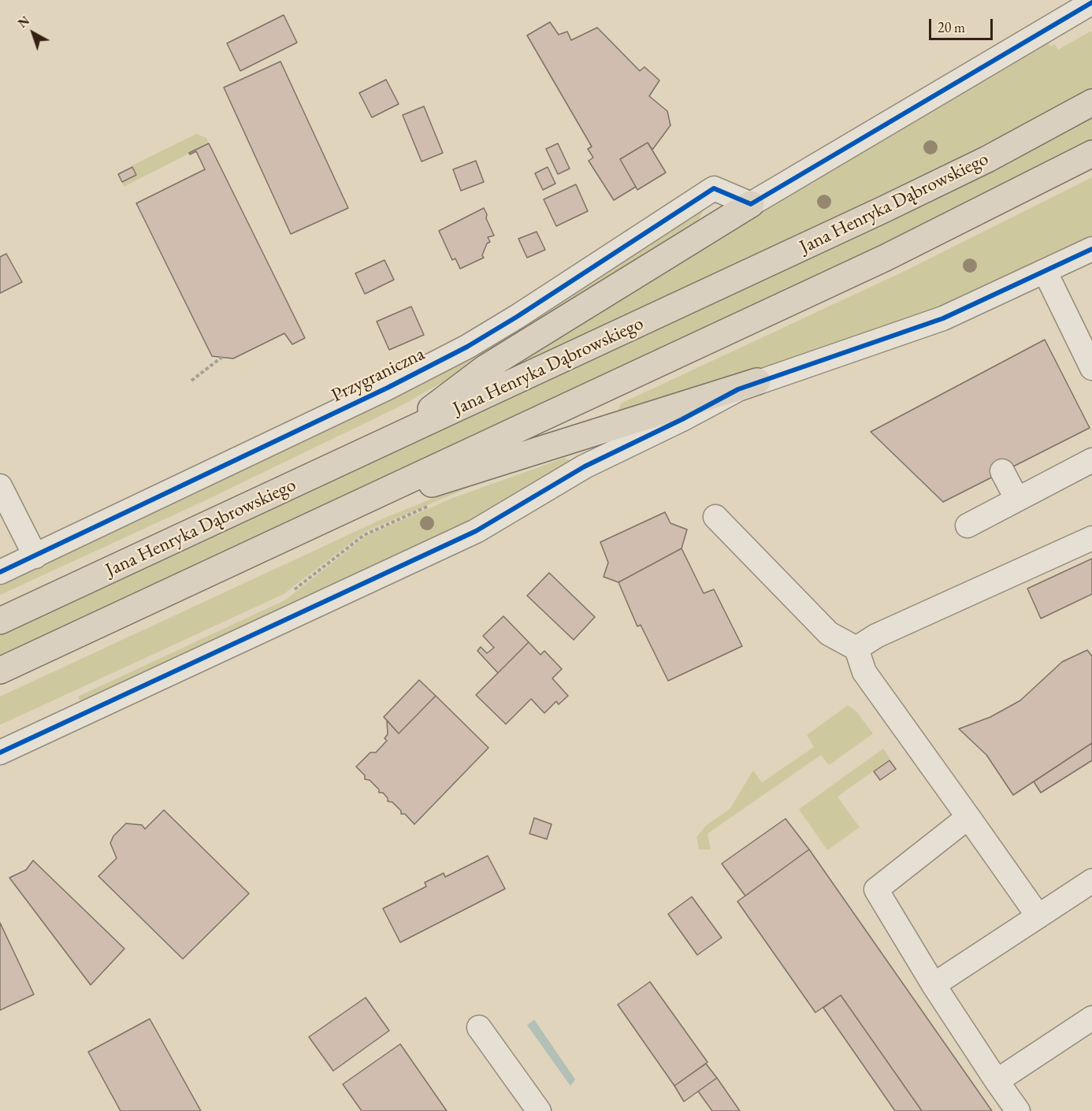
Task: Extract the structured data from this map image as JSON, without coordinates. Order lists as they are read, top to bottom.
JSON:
{
  "streets": {
    "main road": ["Jana Henryka Dąbrowskiego"],
    "street": ["Przygraniczna"]
  },
  "scale_bar": "20 m",
  "north": "top left"
}
